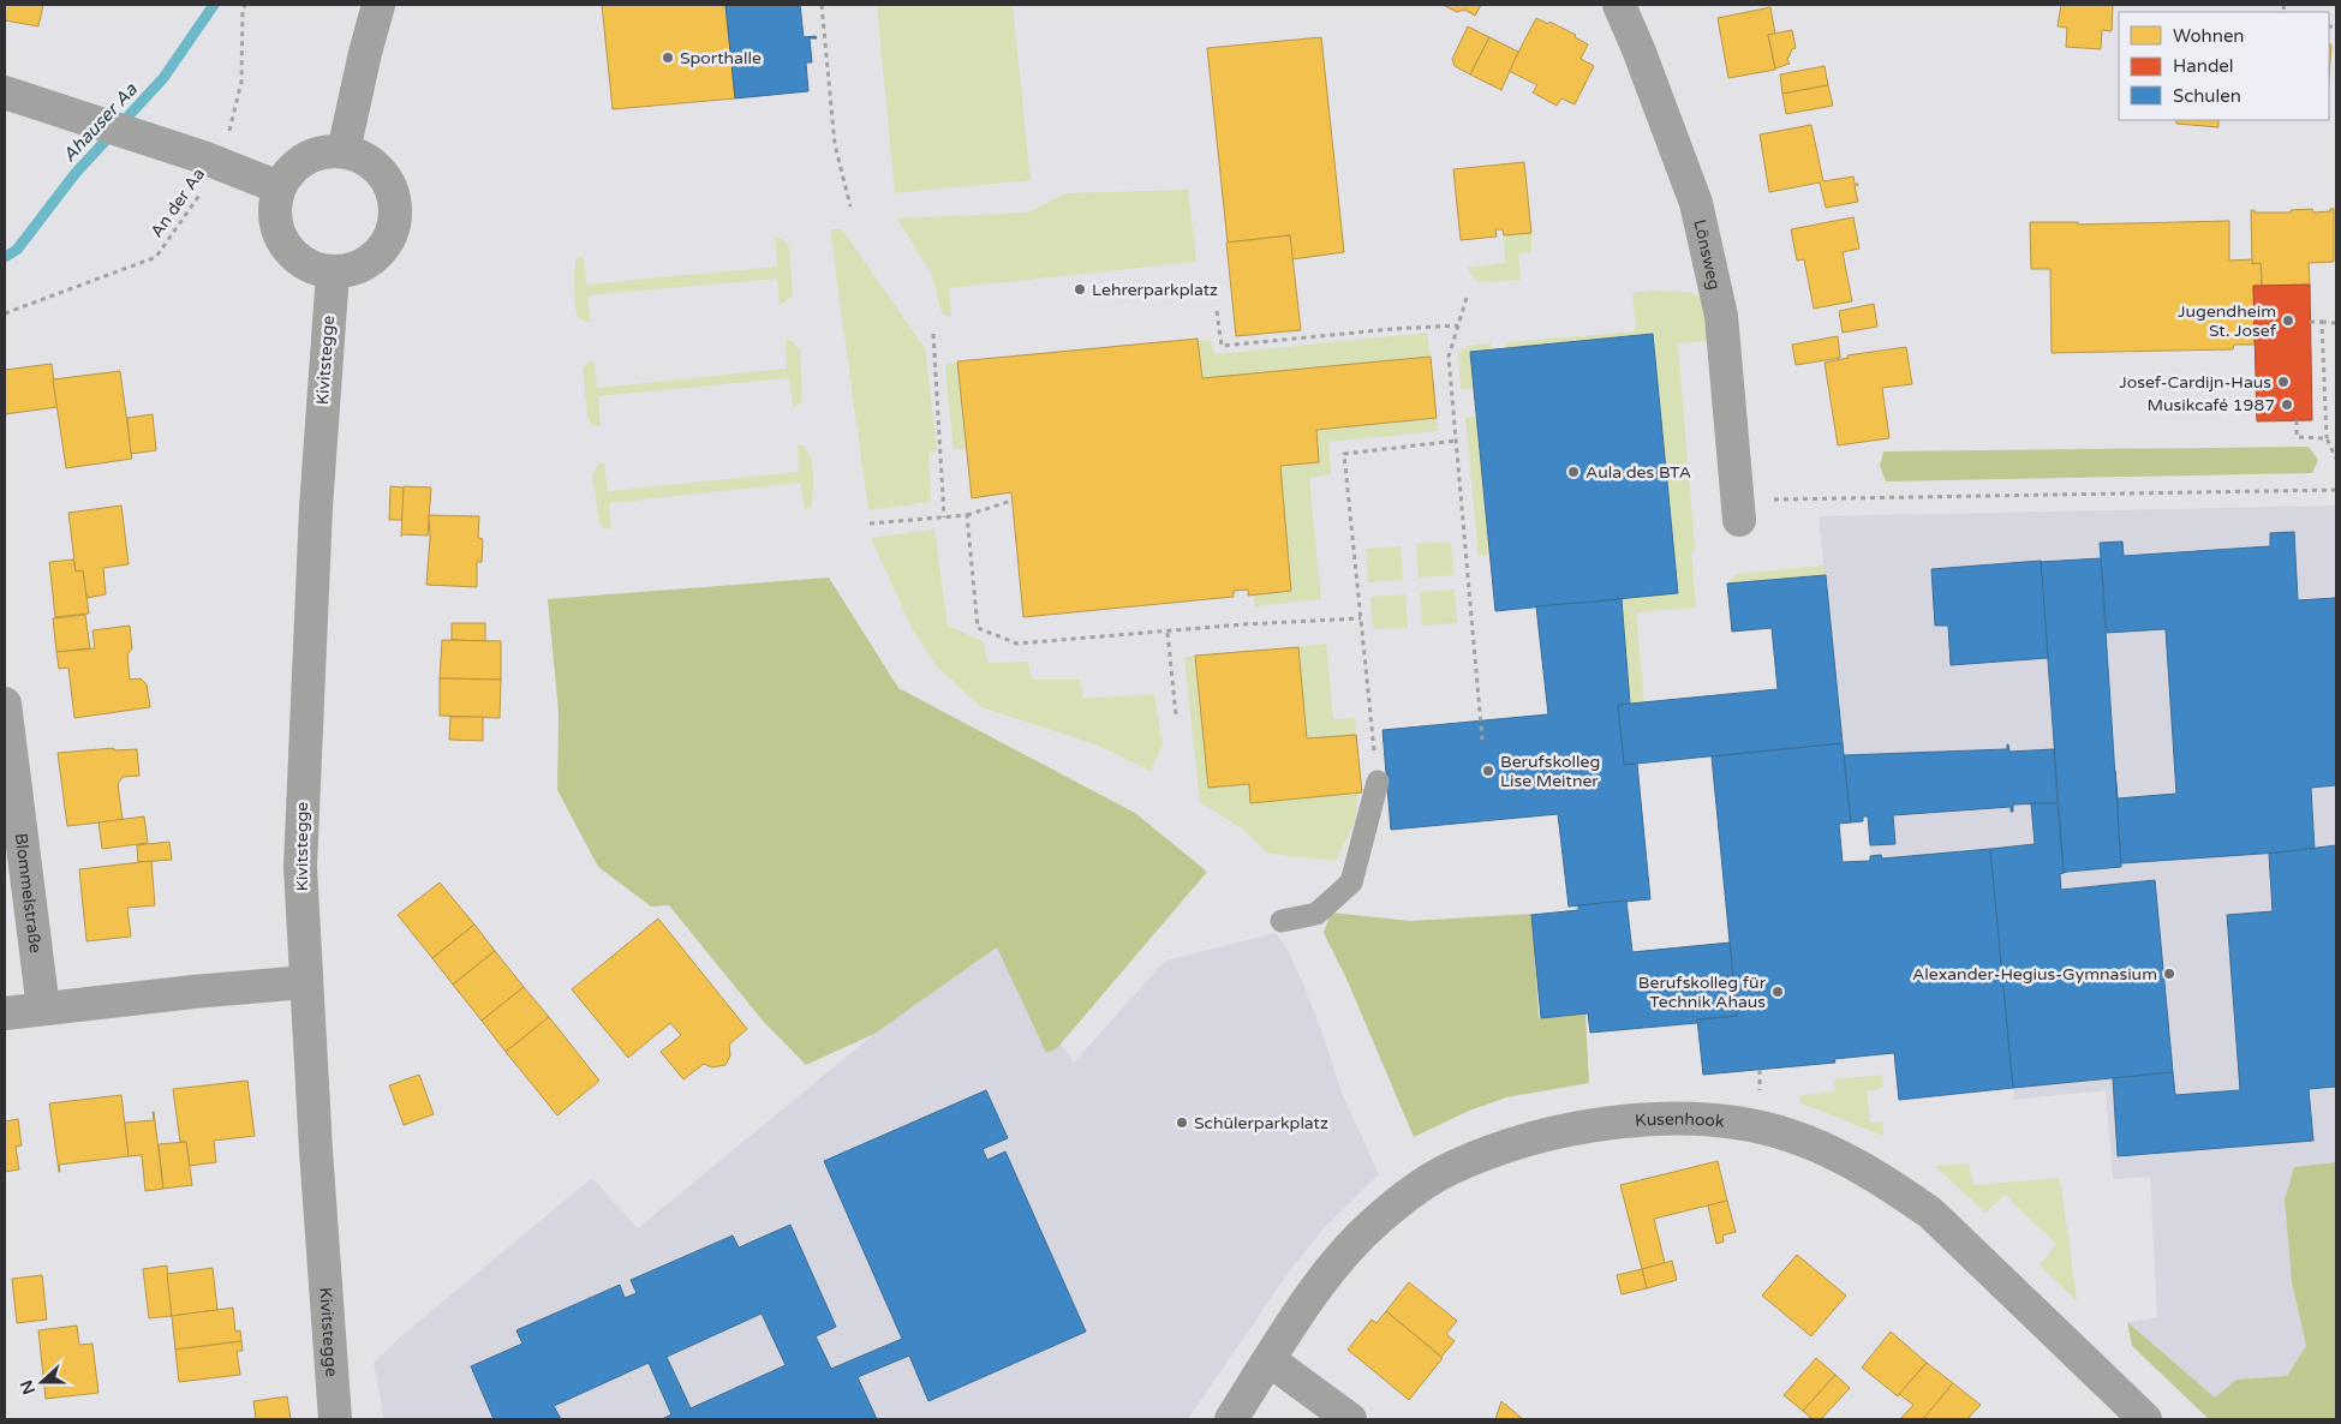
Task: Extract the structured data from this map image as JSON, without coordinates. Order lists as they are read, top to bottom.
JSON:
{
  "streets": {
    "street": [
      "Lönsweg",
      "Kivitstegge",
      "Blommelstraße",
      "Kusenhook"
    ],
    "path": ["An der Aa"]
  },
  "water": ["Ahauser Aa"],
  "places": [
    "Sporthalle",
    "Lehrerparkplatz",
    "Jugendheim St. Josef",
    "Josef-Cardijn-Haus",
    "Musikcafé 1987",
    "Aula des BTA",
    "Berufskolleg Lise Meitner",
    "Alexander-Hegius-Gymnasium",
    "Berufskolleg für Technik Ahaus",
    "Schülerparkplatz"
  ],
  "legend": ["Wohnen", "Handel", "Schulen"],
  "north": "left"
}
